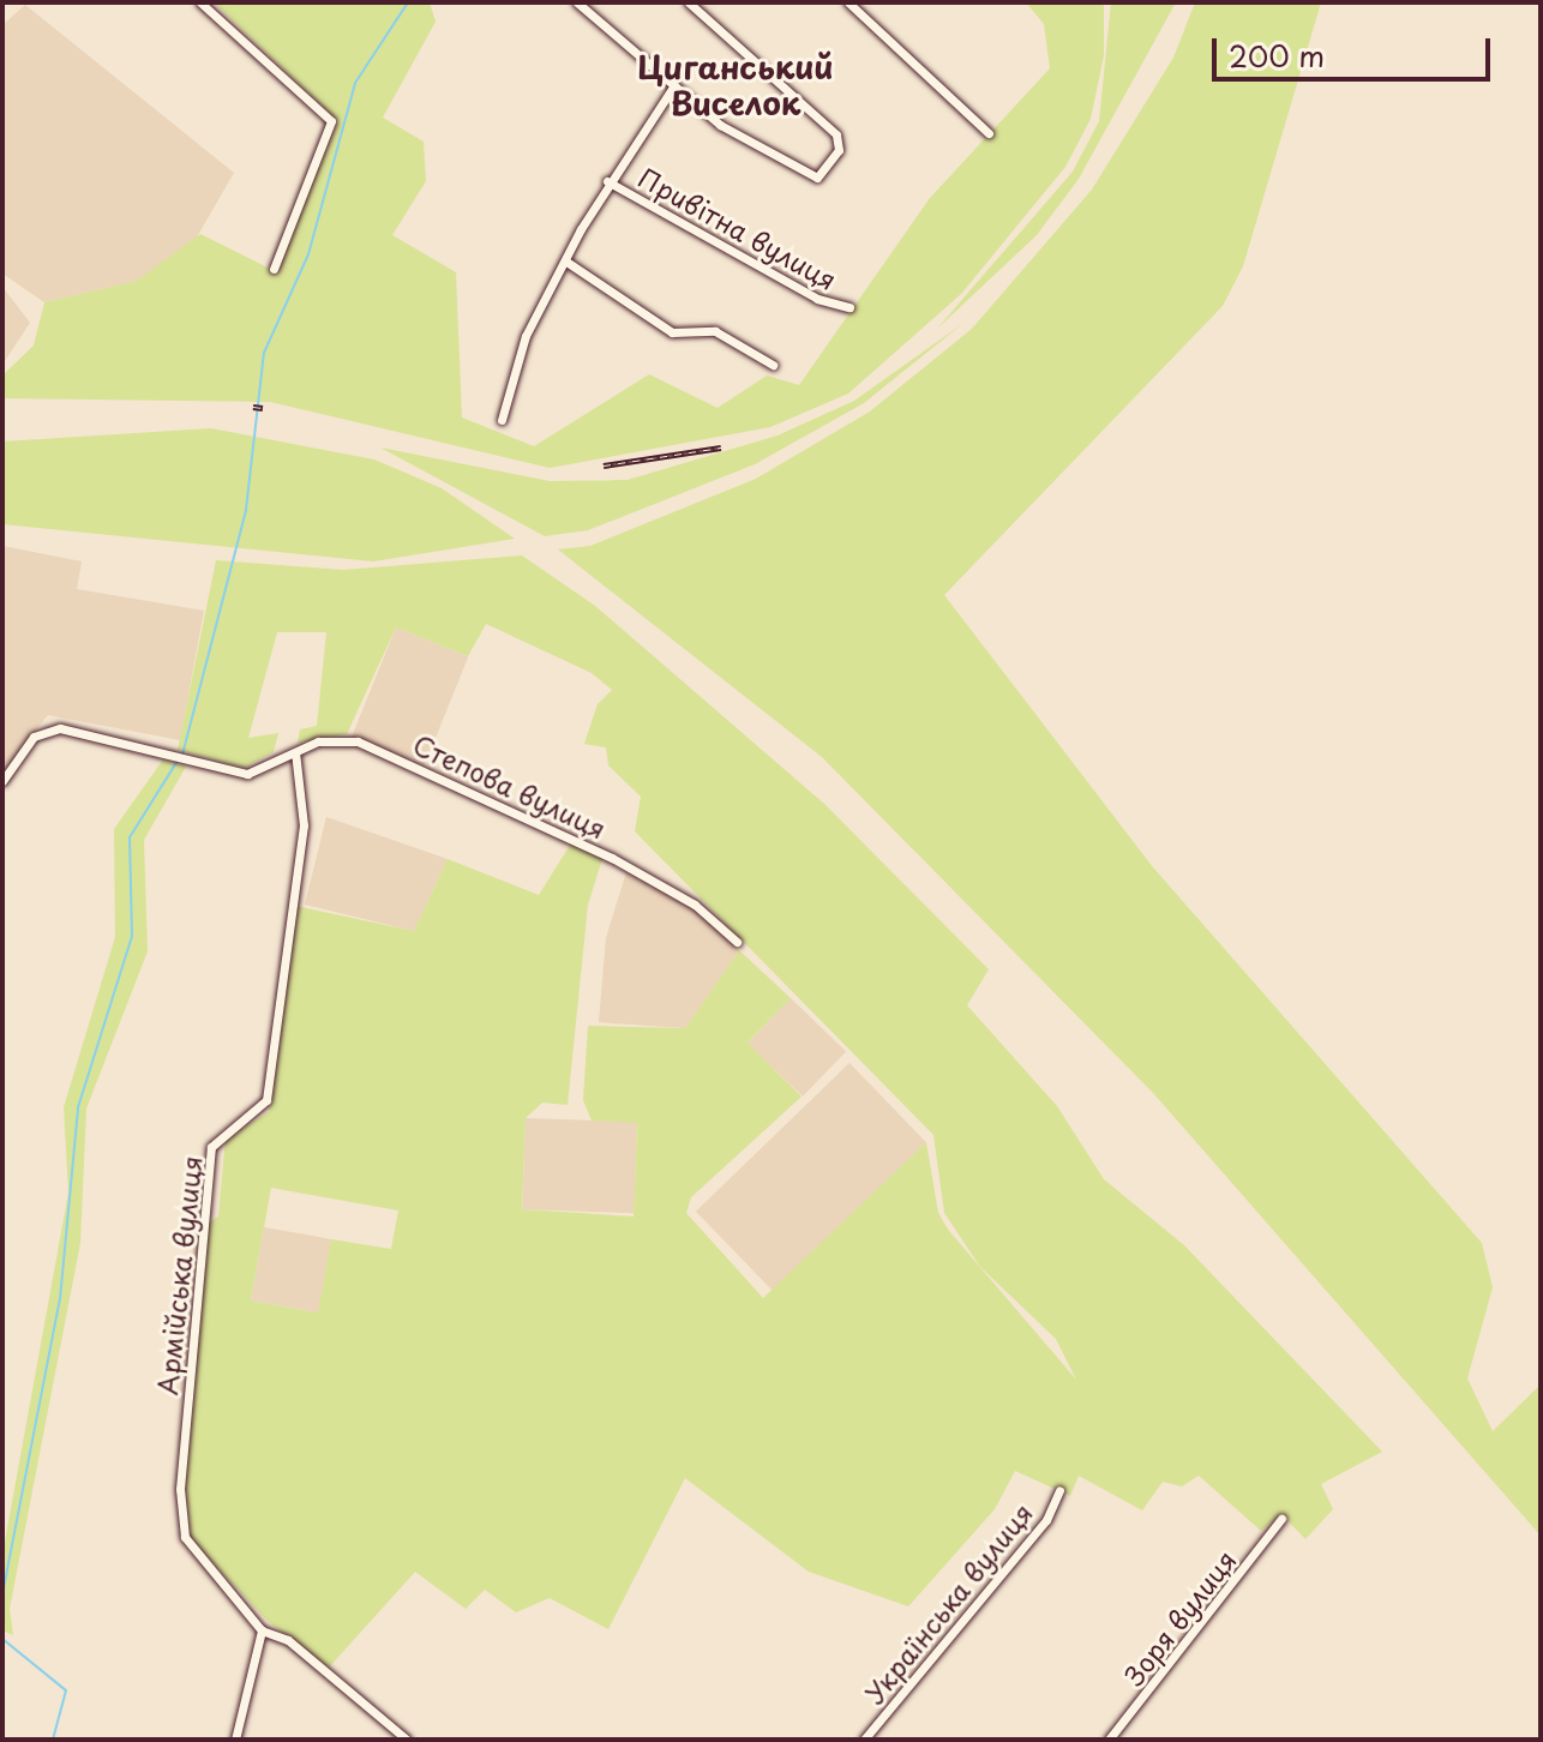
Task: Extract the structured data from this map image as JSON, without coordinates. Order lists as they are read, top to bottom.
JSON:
{
  "streets": {
    "street": [
      "Привітна вулиця",
      "Степова вулиця",
      "Армійська вулиця",
      "Українська вулиця",
      "Зоря вулиця"
    ]
  },
  "crossings": [
    ["Степова вулиця", "Армійська вулиця"]
  ],
  "districts": ["Циганський Виселок"],
  "scale_bar": "200 m"
}
